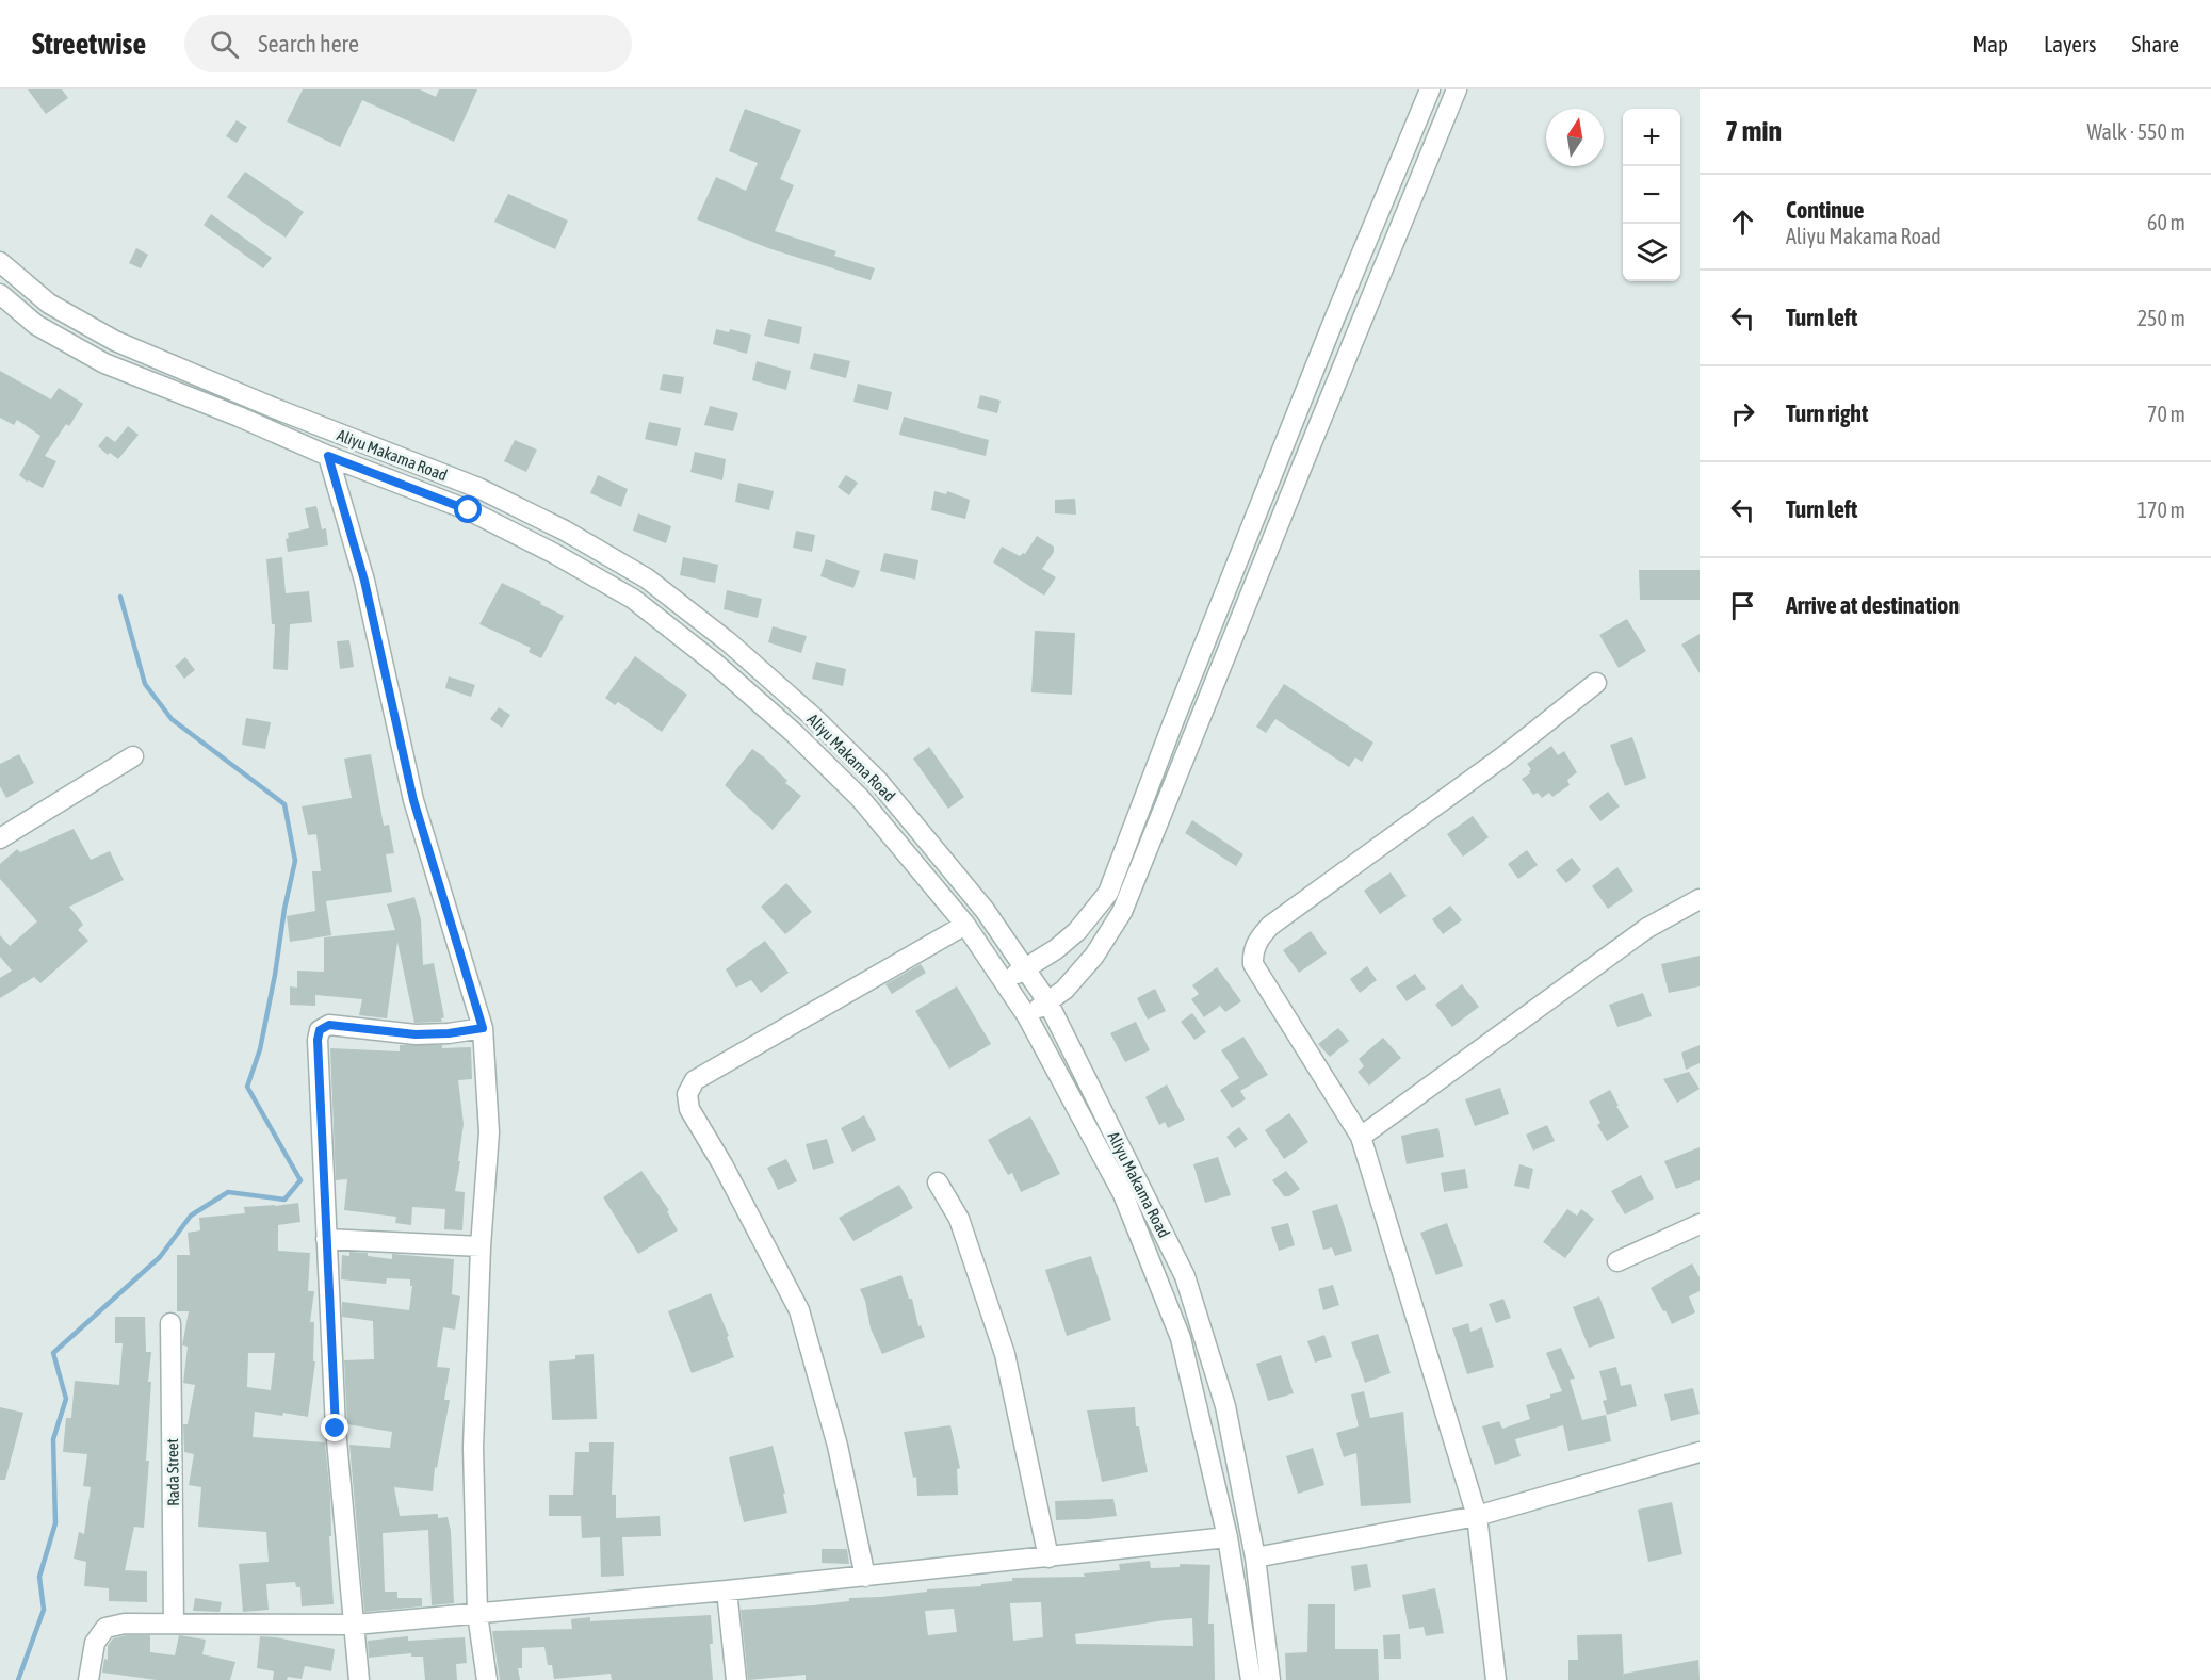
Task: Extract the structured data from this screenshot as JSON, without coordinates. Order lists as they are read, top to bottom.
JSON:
{
  "streets": {
    "street": ["Aliyu Makama Road", "Rada Street"]
  },
  "north": "top",
  "page": {
    "header": "Streetwise",
    "search": "Search here",
    "nav": ["Map", "Layers", "Share"],
    "heading": ["7 min", "Walk · 550 m"],
    "map_buttons": ["+", "−"],
    "list": [
      ["Continue", "Aliyu Makama Road", "60 m"],
      ["Turn left", "250 m"],
      ["Turn right", "70 m"],
      ["Turn left", "170 m"],
      "Arrive at destination"
    ]
  }
}
